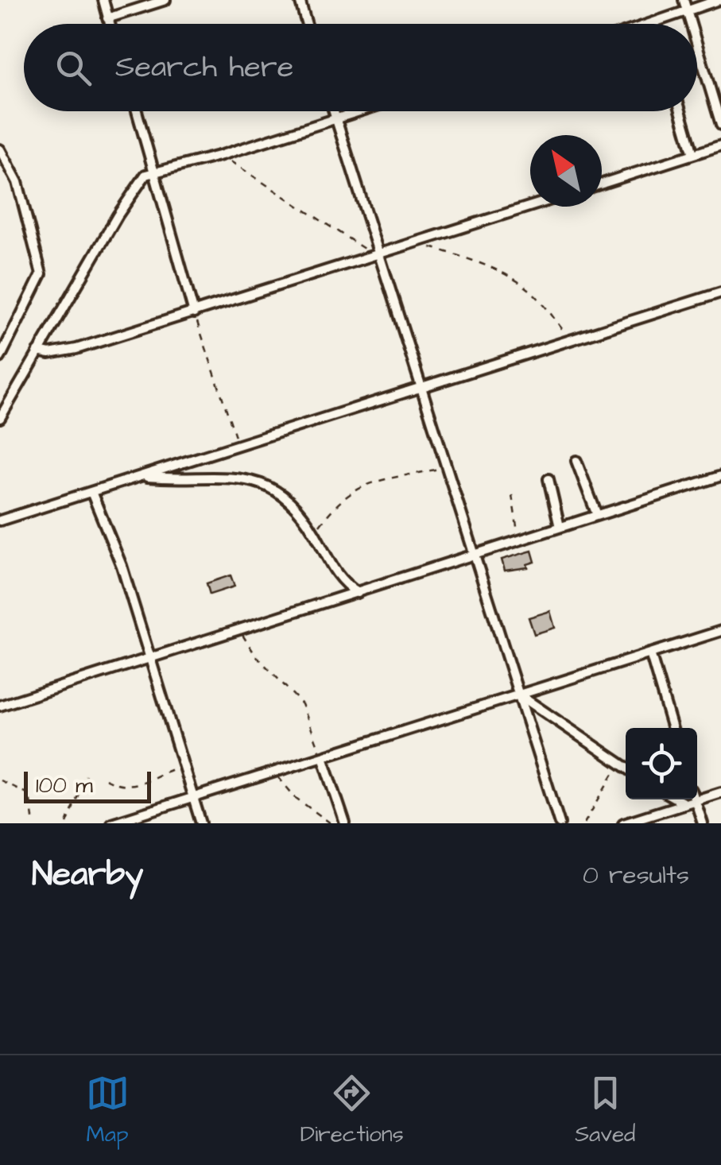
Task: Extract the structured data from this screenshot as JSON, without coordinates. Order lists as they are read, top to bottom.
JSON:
{
  "scale_bar": "100 m",
  "north": "top left",
  "page": {
    "search": "Search here",
    "scale": "100 m",
    "heading": ["Nearby", "0 results"],
    "nav": ["Map", "Directions", "Saved"]
  }
}
